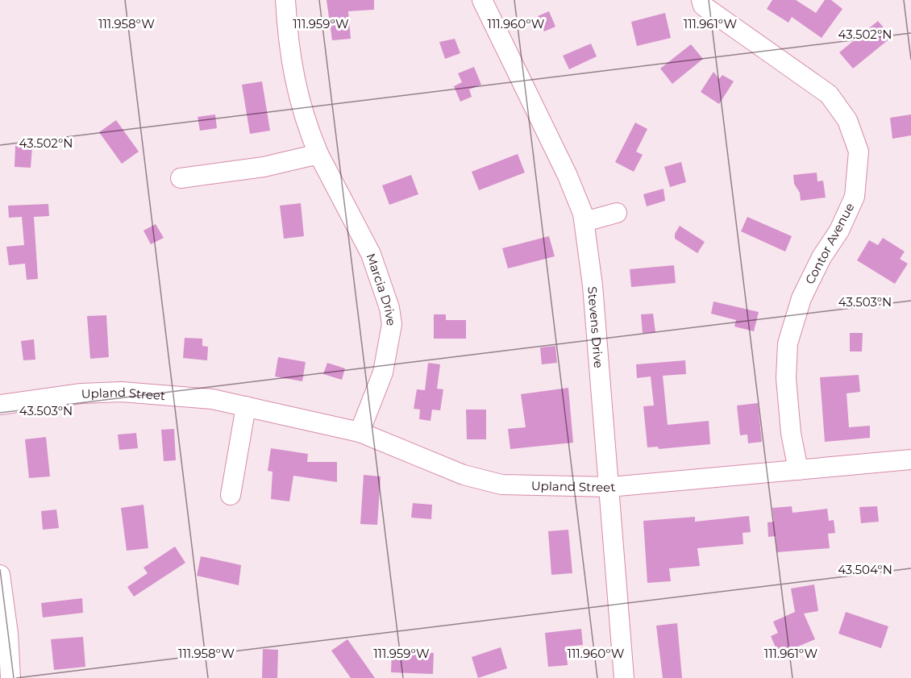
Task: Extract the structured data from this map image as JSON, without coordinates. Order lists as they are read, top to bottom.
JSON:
{
  "streets": {
    "street": [
      "Contor Avenue",
      "Marcia Drive",
      "Stevens Drive",
      "Upland Street"
    ]
  },
  "crossings": [
    ["Contor Avenue", "Upland Street"],
    ["Marcia Drive", "Upland Street"],
    ["Stevens Drive", "Upland Street"]
  ],
  "coordinates": [
    "111.958°W",
    "111.959°W",
    "111.960°W",
    "111.961°W",
    "43.502°N",
    "43.503°N",
    "43.504°N"
  ]
}
